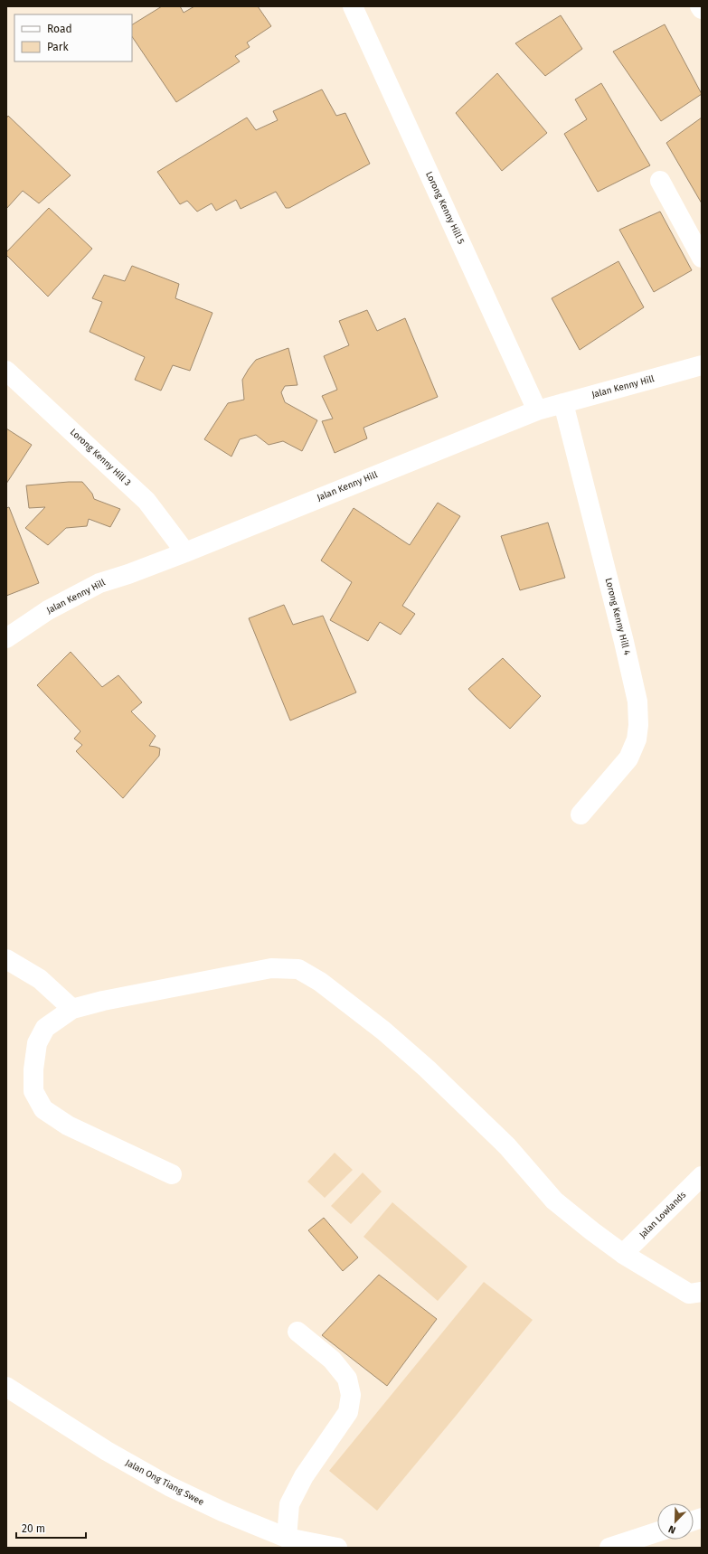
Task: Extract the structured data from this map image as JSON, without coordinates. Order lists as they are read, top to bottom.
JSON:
{
  "streets": {
    "street": [
      "Lorong Kenny Hill 5",
      "Jalan Kenny Hill",
      "Lorong Kenny Hill 3",
      "Lorong Kenny Hill 4",
      "Jalan Lowlands",
      "Jalan Ong Tiang Swee"
    ]
  },
  "crossings": [
    ["Lorong Kenny Hill 5", "Jalan Kenny Hill"],
    ["Jalan Kenny Hill", "Lorong Kenny Hill 3"],
    ["Jalan Kenny Hill", "Lorong Kenny Hill 4"]
  ],
  "legend": ["Road", "Park"],
  "scale_bar": "20 m",
  "north": "bottom left"
}
